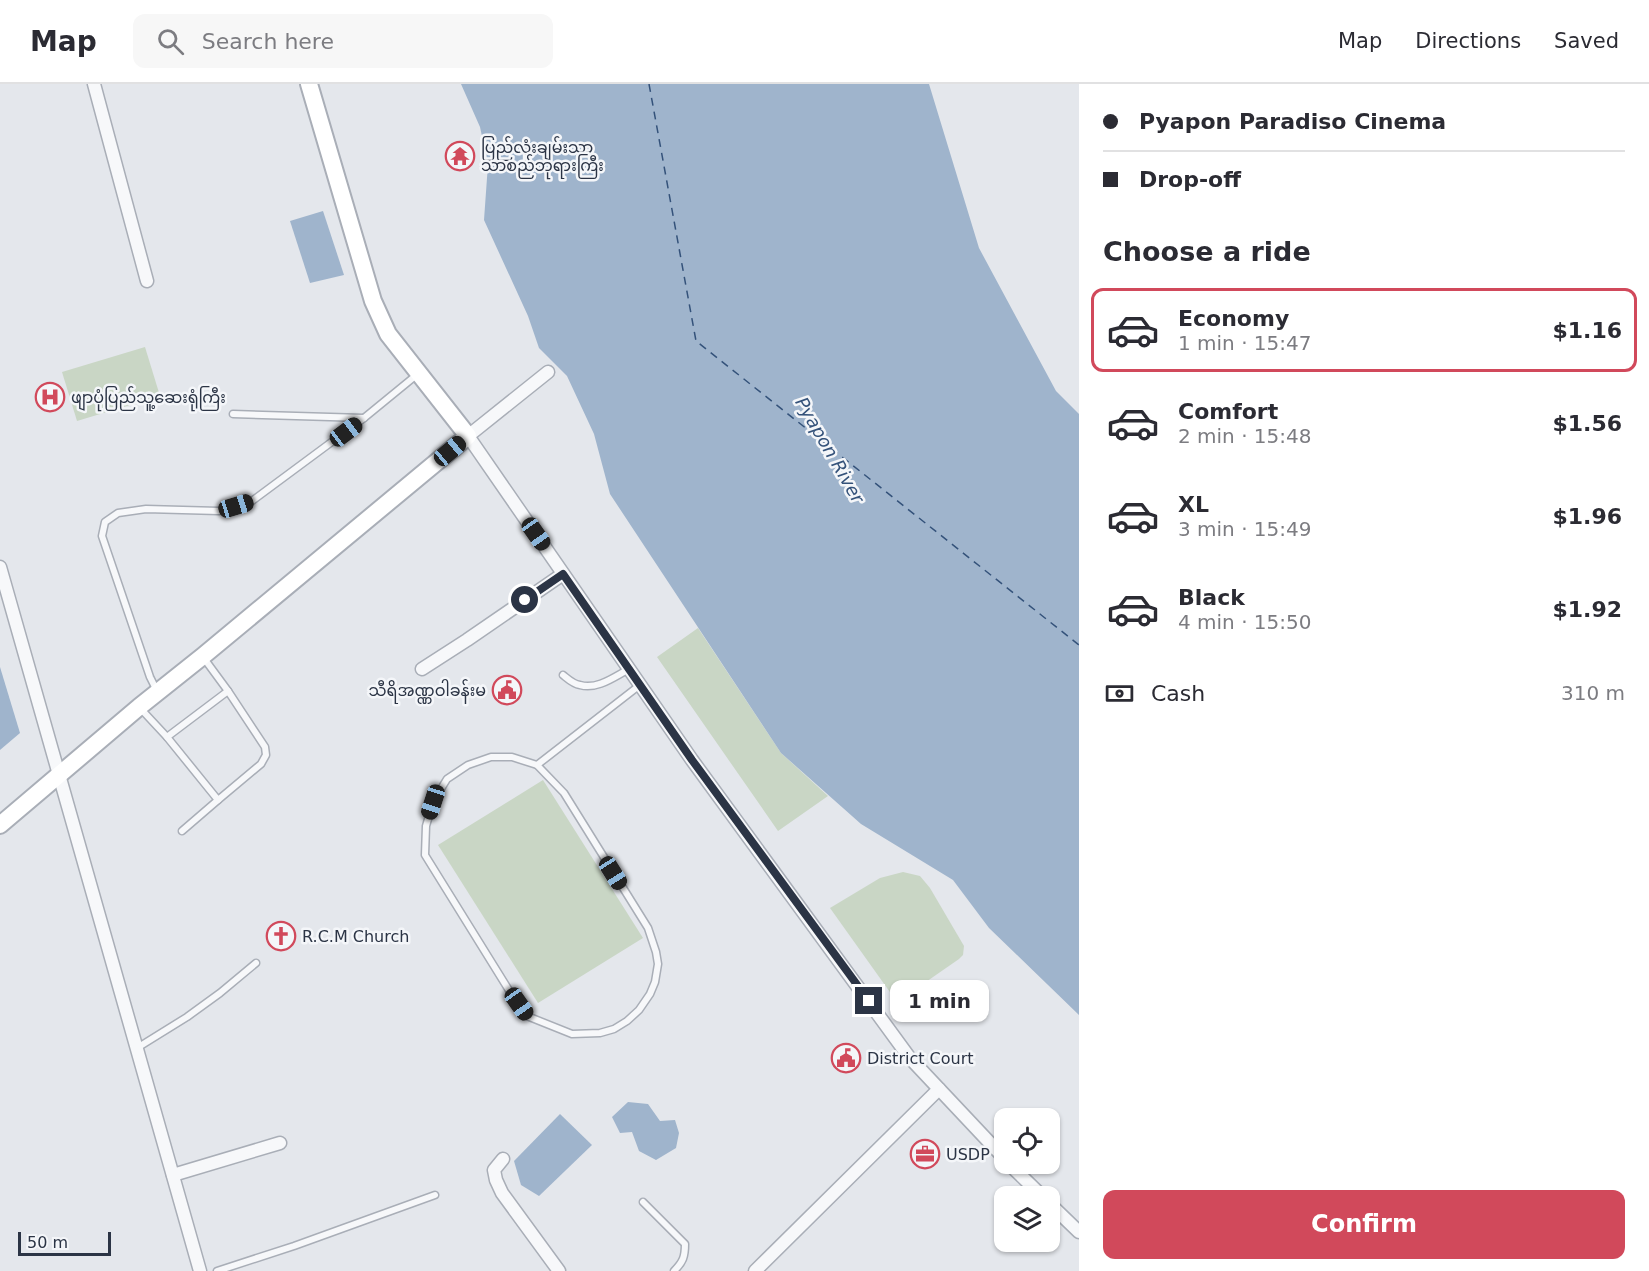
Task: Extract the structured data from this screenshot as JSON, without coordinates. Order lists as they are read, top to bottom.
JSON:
{
  "water": ["Pyapon River"],
  "places": {
    "temple": ["ပြည်လုံးချမ်းသာ သာစည်ဘုရားကြီး"],
    "hospital": ["ဖျာပုံပြည်သူ့ဆေးရုံကြီး"],
    "public building": ["သီရိအဏ္ဏဝါခန်းမ", "District Court"],
    "church": ["R.C.M Church"],
    "office": ["USDP"]
  },
  "scale_bar": "50 m",
  "page": {
    "header": "Map",
    "search": "Search here",
    "nav": ["Map", "Directions", "Saved"],
    "banner": ["Pyapon Paradiso Cinema", "Drop-off"],
    "heading": "Choose a ride",
    "list": [
      {
        "name": "Economy",
        "note": "1 min · 15:47",
        "value": "$1.16"
      },
      {
        "name": "Comfort",
        "note": "2 min · 15:48",
        "value": "$1.56"
      },
      {
        "name": "XL",
        "note": "3 min · 15:49",
        "value": "$1.96"
      },
      {
        "name": "Black",
        "note": "4 min · 15:50",
        "value": "$1.92"
      }
    ],
    "pay": ["Cash", "310 m"],
    "bubble": "1 min",
    "buttons": "Confirm",
    "scale": "50 m"
  }
}
